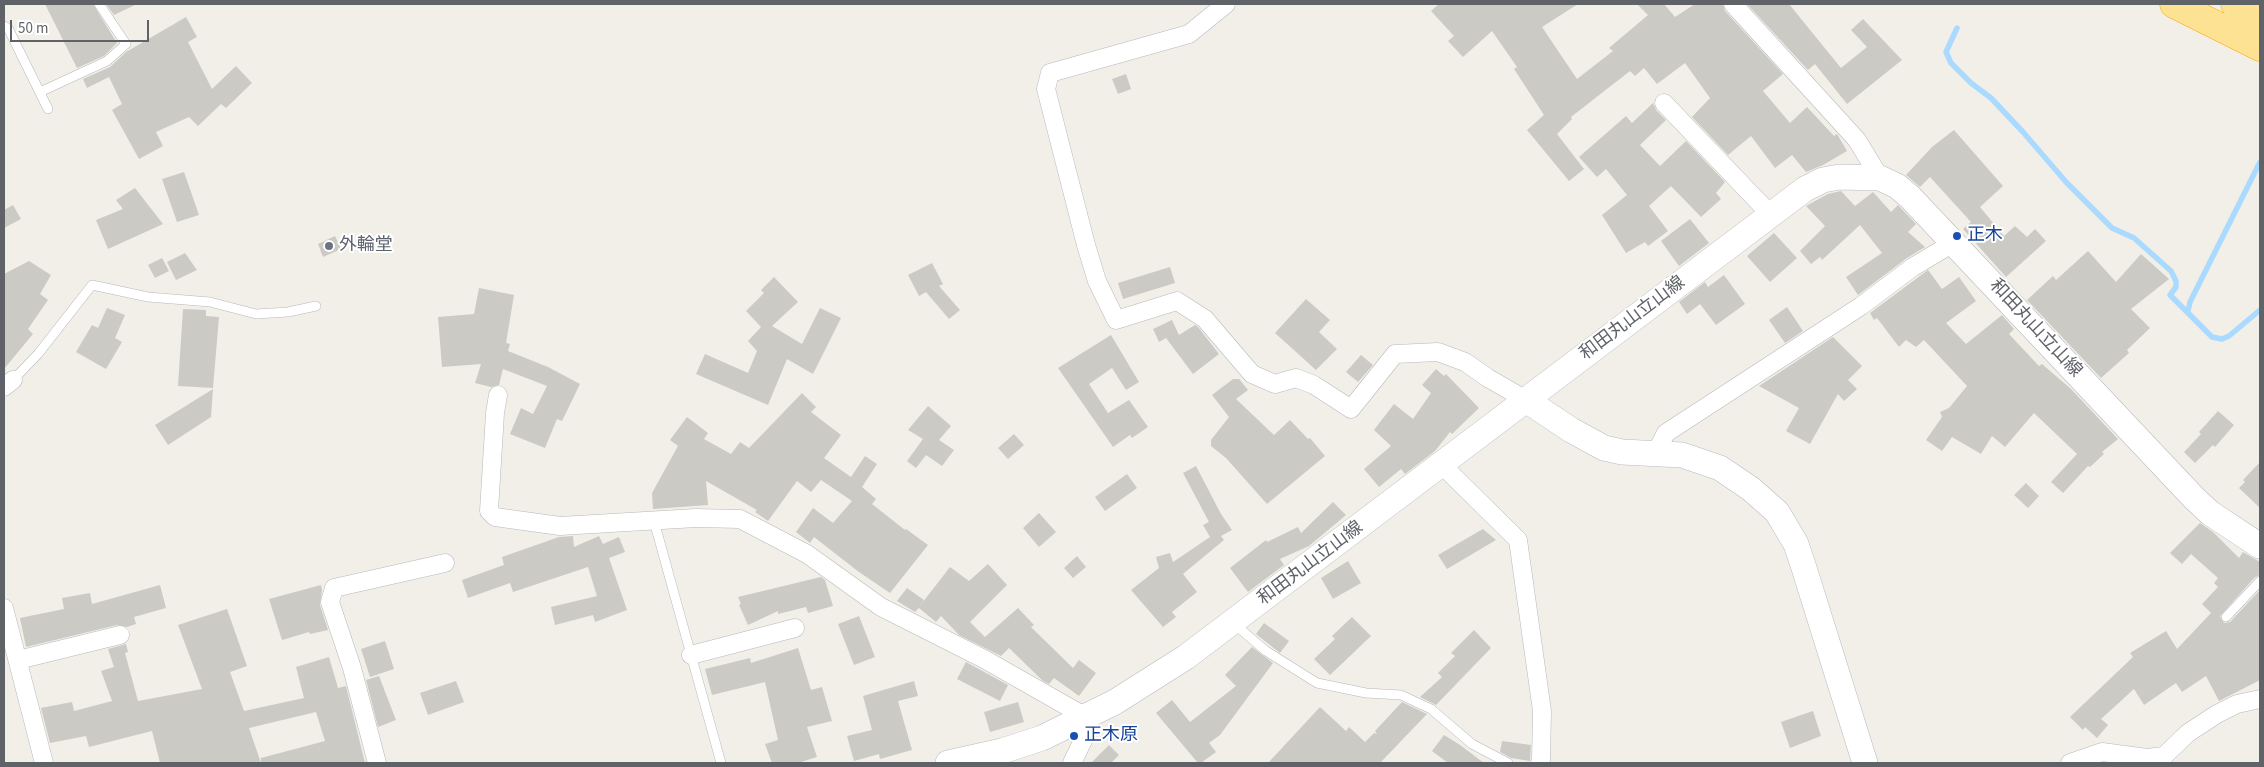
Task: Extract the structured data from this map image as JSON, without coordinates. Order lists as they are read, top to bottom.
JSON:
{
  "streets": {
    "main road": ["和田丸山立山線"]
  },
  "places": ["正木", "外輪堂", "正木原"],
  "scale_bar": "50 m"
}
